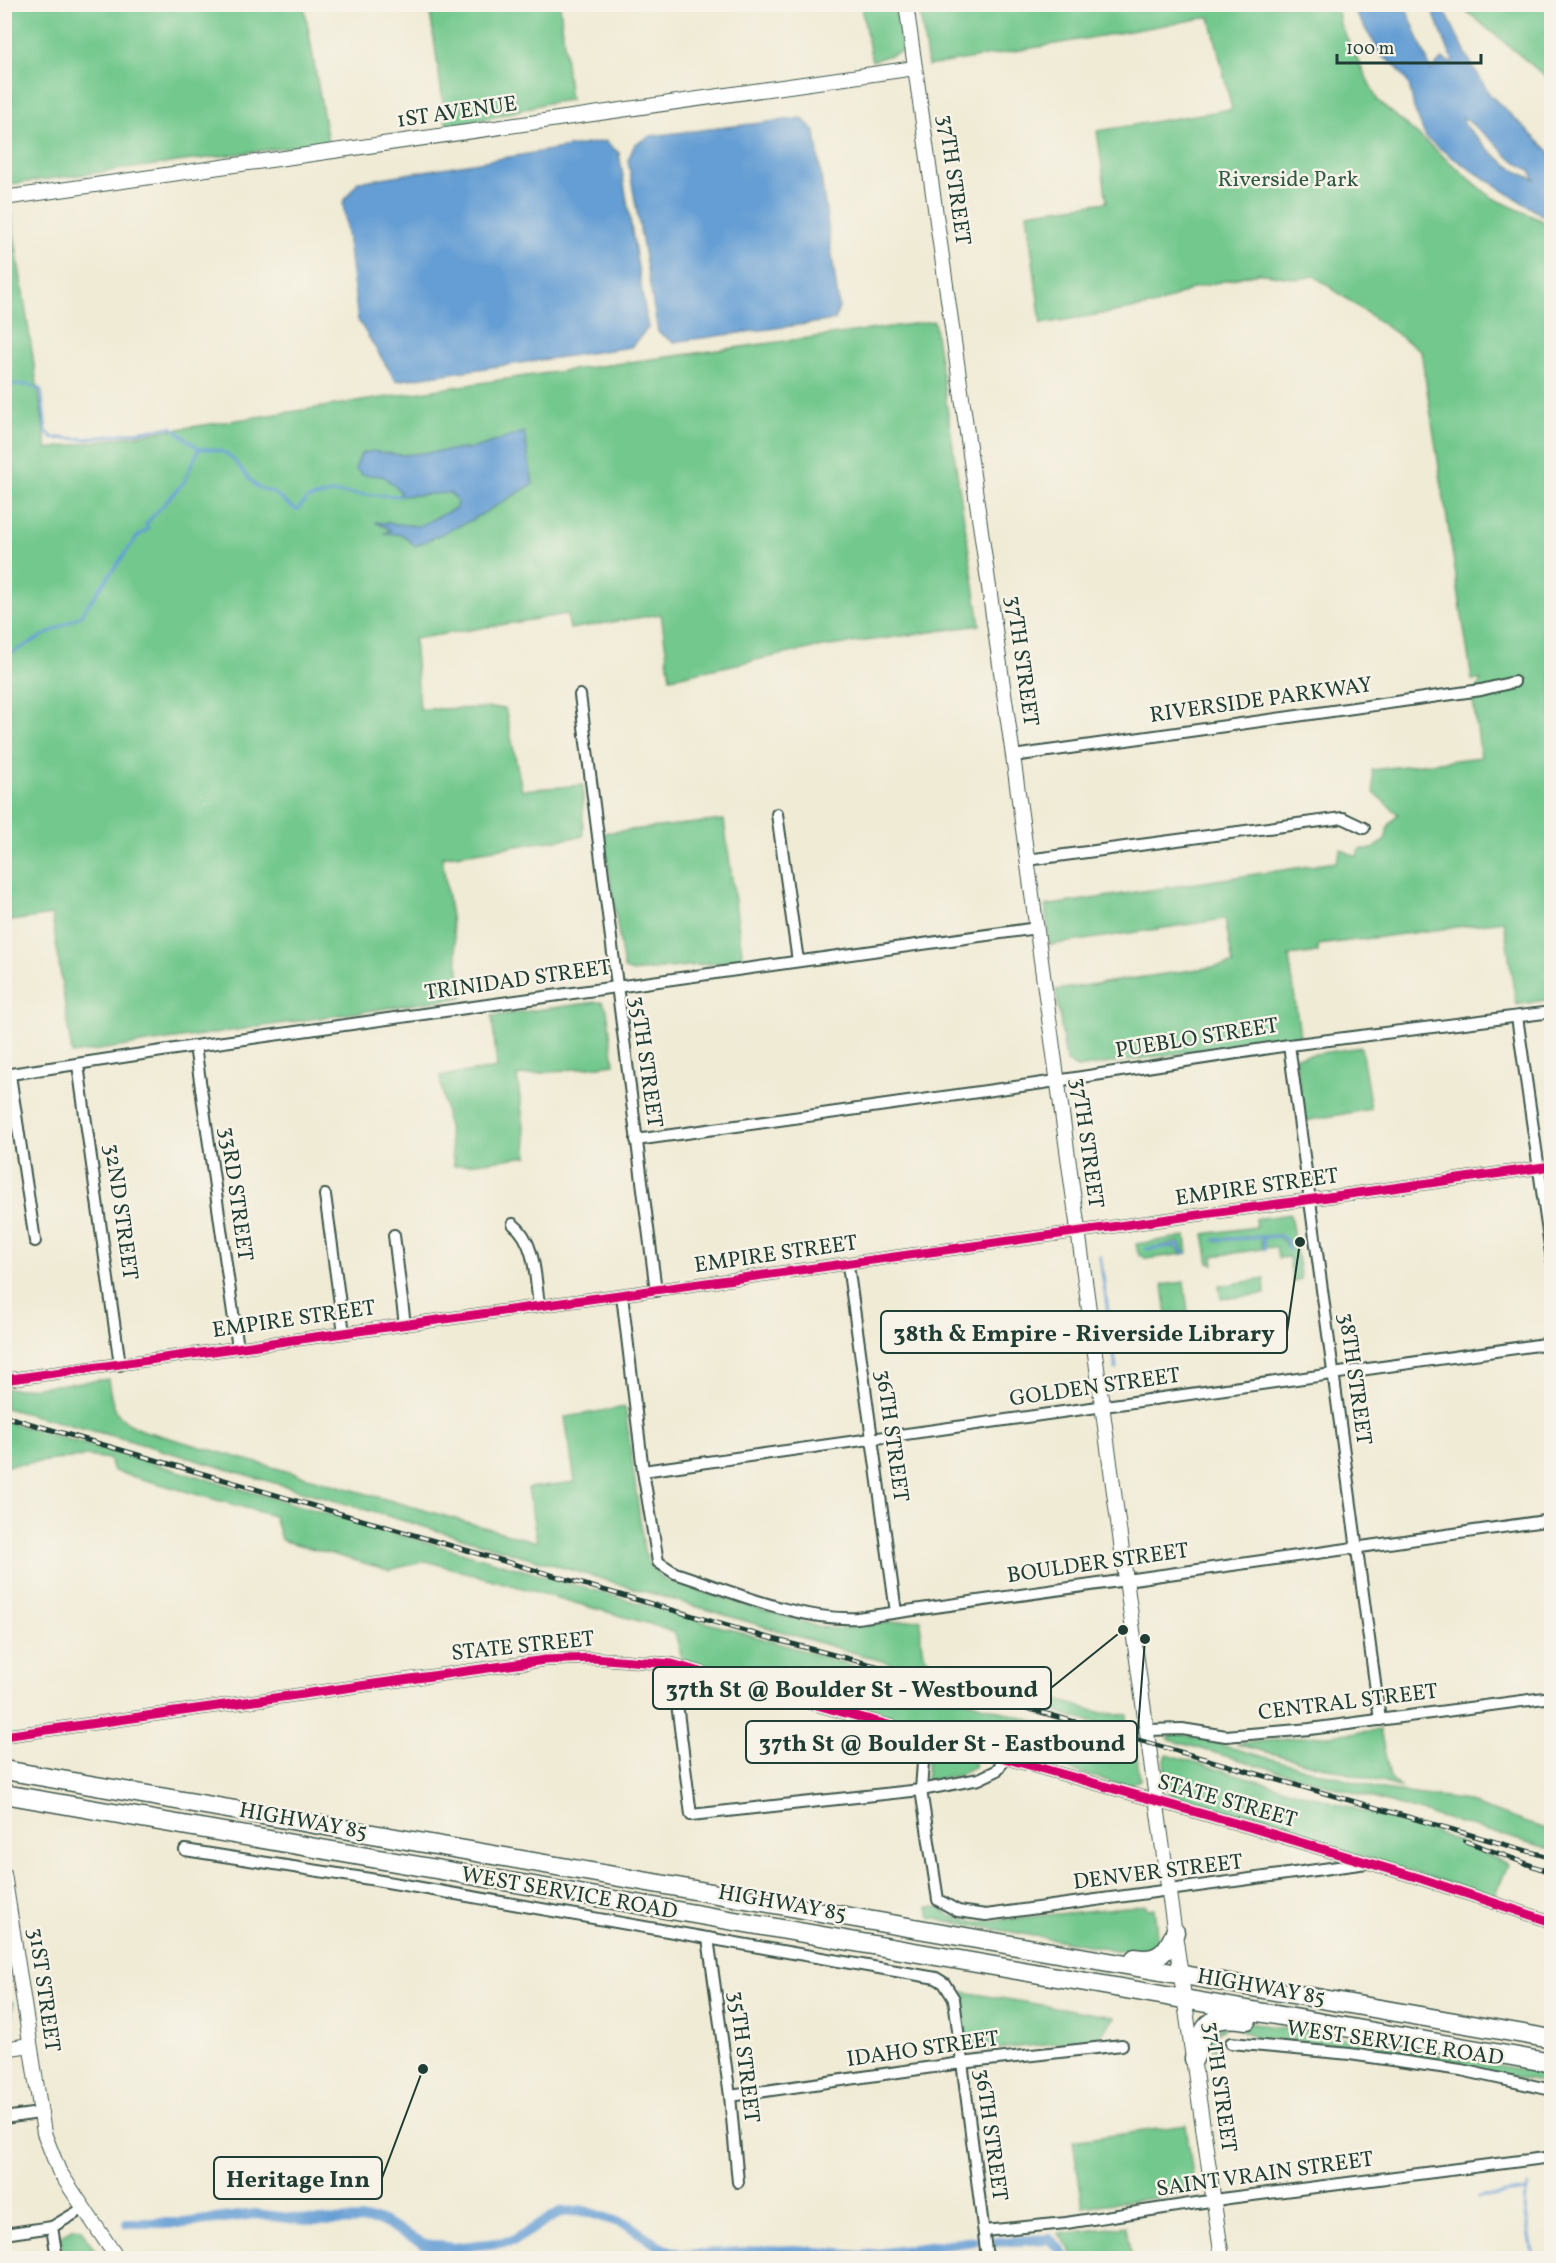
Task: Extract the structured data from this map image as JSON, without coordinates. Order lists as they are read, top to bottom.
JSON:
{
  "streets": {
    "highway": ["HIGHWAY 85"],
    "main road": ["1ST AVENUE", "37TH STREET", "31ST STREET"],
    "street": [
      "RIVERSIDE PARKWAY",
      "TRINIDAD STREET",
      "PUEBLO STREET",
      "35TH STREET",
      "EMPIRE STREET",
      "33RD STREET",
      "32ND STREET",
      "38TH STREET",
      "GOLDEN STREET",
      "36TH STREET",
      "BOULDER STREET",
      "STATE STREET",
      "CENTRAL STREET",
      "DENVER STREET",
      "WEST SERVICE ROAD",
      "IDAHO STREET",
      "SAINT VRAIN STREET"
    ]
  },
  "crossings": [
    ["1ST AVENUE", "37TH STREET"],
    ["37TH STREET", "RIVERSIDE PARKWAY"],
    ["37TH STREET", "TRINIDAD STREET"],
    ["37TH STREET", "PUEBLO STREET"],
    ["37TH STREET", "EMPIRE STREET"],
    ["37TH STREET", "GOLDEN STREET"],
    ["37TH STREET", "BOULDER STREET"],
    ["37TH STREET", "STATE STREET"],
    ["37TH STREET", "CENTRAL STREET"],
    ["37TH STREET", "HIGHWAY 85"],
    ["37TH STREET", "DENVER STREET"],
    ["37TH STREET", "SAINT VRAIN STREET"],
    ["TRINIDAD STREET", "35TH STREET"],
    ["TRINIDAD STREET", "33RD STREET"],
    ["TRINIDAD STREET", "32ND STREET"],
    ["PUEBLO STREET", "35TH STREET"],
    ["PUEBLO STREET", "38TH STREET"],
    ["35TH STREET", "EMPIRE STREET"],
    ["35TH STREET", "WEST SERVICE ROAD"],
    ["35TH STREET", "IDAHO STREET"],
    ["EMPIRE STREET", "33RD STREET"],
    ["EMPIRE STREET", "32ND STREET"],
    ["EMPIRE STREET", "38TH STREET"],
    ["EMPIRE STREET", "36TH STREET"],
    ["38TH STREET", "GOLDEN STREET"],
    ["38TH STREET", "BOULDER STREET"],
    ["38TH STREET", "CENTRAL STREET"],
    ["GOLDEN STREET", "36TH STREET"],
    ["GOLDEN STREET", "BOULDER STREET"],
    ["36TH STREET", "BOULDER STREET"],
    ["36TH STREET", "WEST SERVICE ROAD"],
    ["36TH STREET", "IDAHO STREET"],
    ["36TH STREET", "SAINT VRAIN STREET"],
    ["STATE STREET", "DENVER STREET"]
  ],
  "parks": ["Riverside Park"],
  "places": [
    "38th & Empire - Riverside Library",
    "37th St @ Boulder St - Westbound",
    "37th St @ Boulder St - Eastbound",
    "Heritage Inn"
  ],
  "scale_bar": "100 m"
}
